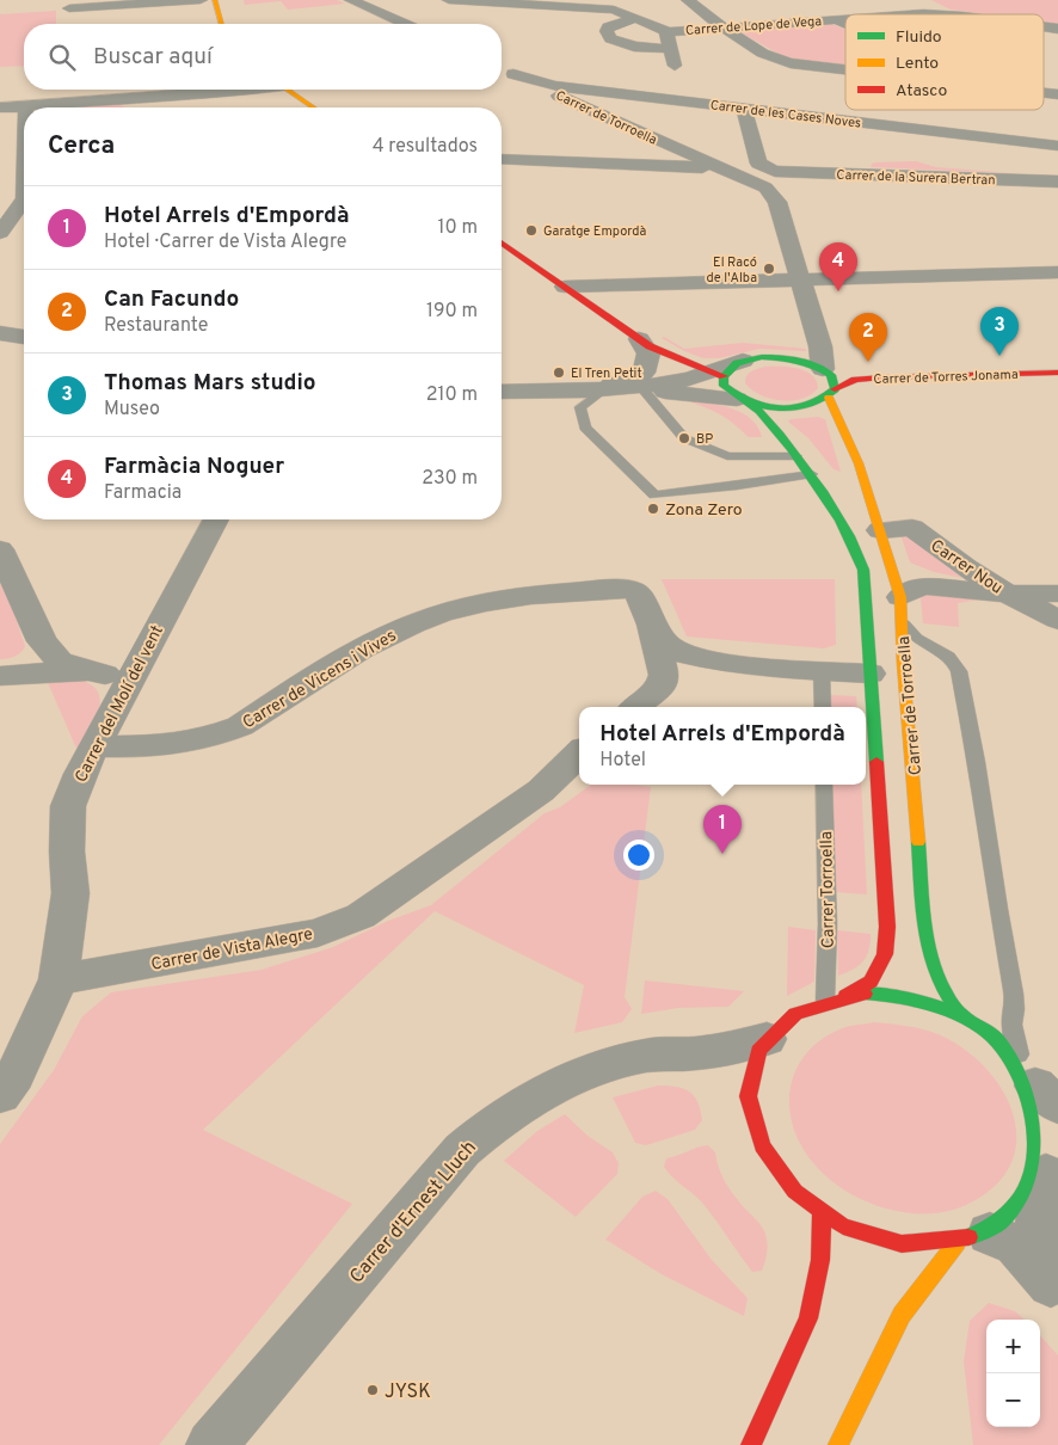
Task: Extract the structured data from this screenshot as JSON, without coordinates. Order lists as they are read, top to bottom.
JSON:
{
  "streets": {
    "street": [
      "Carrer de Lope de Vega",
      "Carrer de les Cases Noves",
      "Carrer de Torroella",
      "Carrer de la Surera Bertran",
      "Carrer de Torres Jonama",
      "Carrer Nou",
      "Carrer de Vicens i Vives",
      "Carrer del Molí del vent",
      "Carrer de Vista Alegre",
      "Carrer d'Ernest Lluch"
    ],
    "lane": ["Carrer Torroella"]
  },
  "crossings": [
    ["Carrer de les Cases Noves", "Carrer de Torroella"],
    ["Carrer de Torroella", "Carrer de la Surera Bertran"],
    ["Carrer de Torroella", "Carrer de Torres Jonama"],
    ["Carrer de Torroella", "Carrer Nou"],
    ["Carrer de Vicens i Vives", "Carrer del Molí del vent"],
    ["Carrer del Molí del vent", "Carrer de Vista Alegre"]
  ],
  "places": [
    "Garatge Empordà",
    "El Racó de l'Alba",
    "El Tren Petit",
    "BP",
    "Zona Zero",
    "JYSK"
  ],
  "legend": ["Fluido", "Lento", "Atasco"],
  "page": {
    "search": "Buscar aquí",
    "heading": ["Cerca", "4 resultados"],
    "list": [
      {
        "mark": "1",
        "name": "Hotel Arrels d'Empordà",
        "note": "Hotel · Carrer de Vista Alegre",
        "value": "10 m"
      },
      {
        "mark": "2",
        "name": "Can Facundo",
        "note": "Restaurante",
        "value": "190 m"
      },
      {
        "mark": "3",
        "name": "Thomas Mars studio",
        "note": "Museo",
        "value": "210 m"
      },
      {
        "mark": "4",
        "name": "Farmàcia Noguer",
        "note": "Farmacia",
        "value": "230 m"
      }
    ],
    "pins": [
      "4",
      "3",
      "2",
      "1"
    ],
    "popup": ["Hotel Arrels d'Empordà", "Hotel"],
    "map_buttons": ["+", "−"]
  }
}
